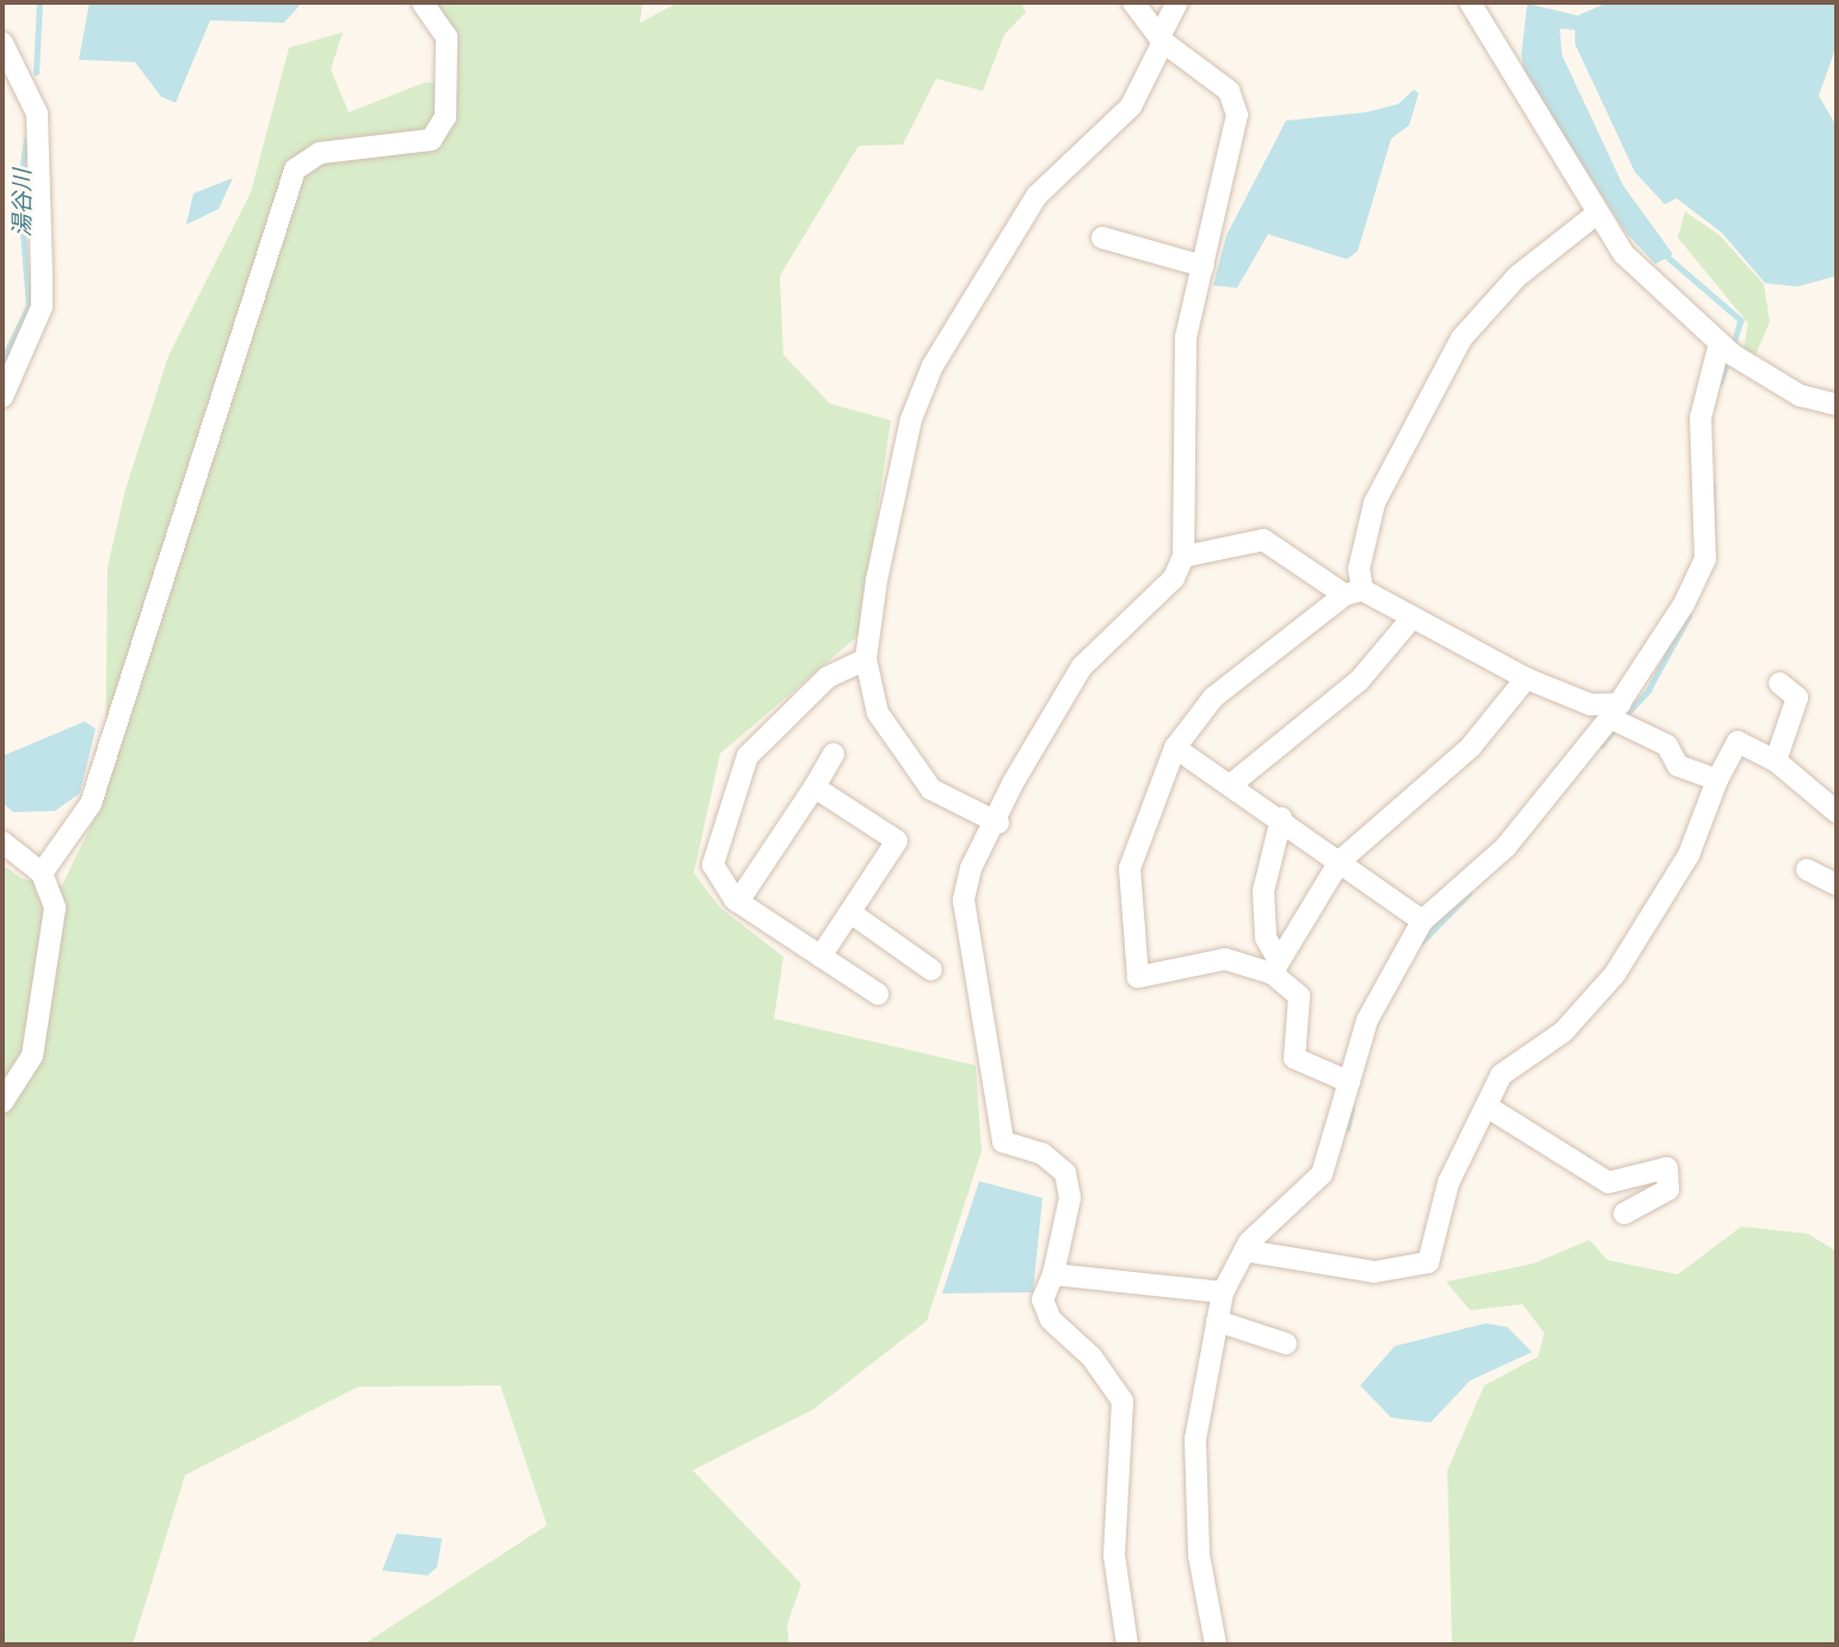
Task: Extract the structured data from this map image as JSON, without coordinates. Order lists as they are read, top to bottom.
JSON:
{
  "water": ["湯谷川"]
}
